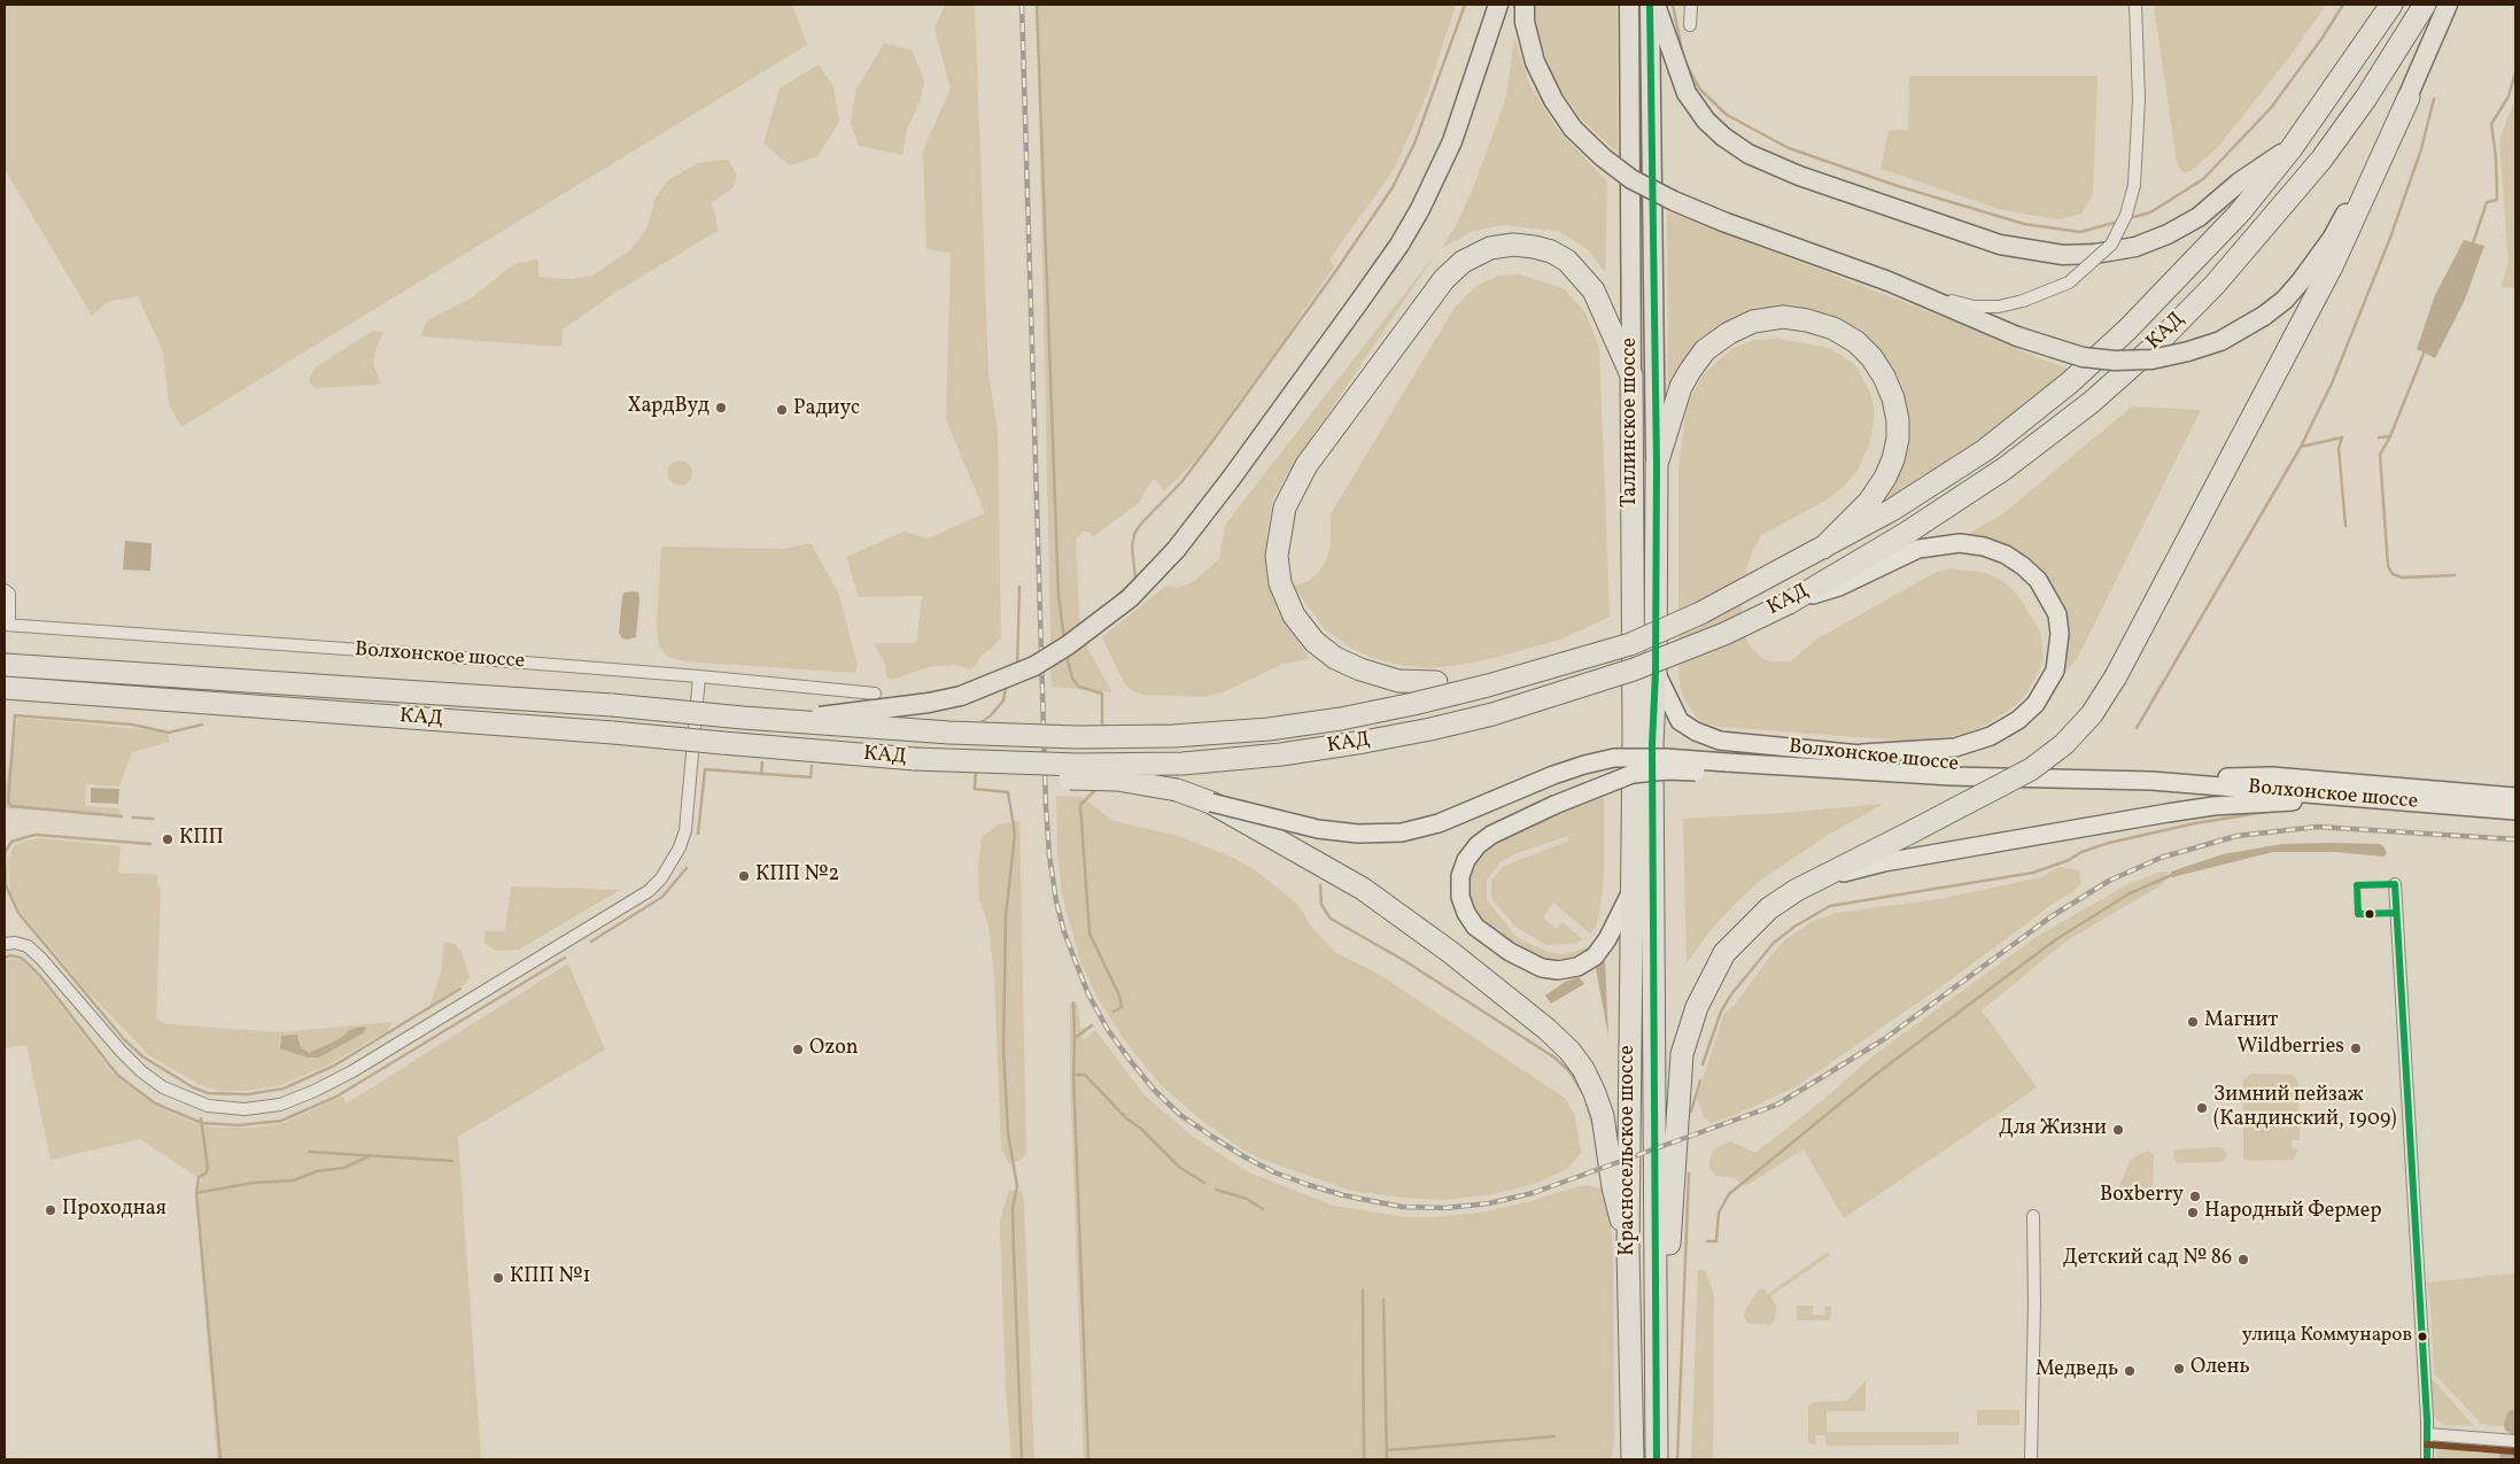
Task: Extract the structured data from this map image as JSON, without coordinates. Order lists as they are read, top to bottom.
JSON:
{
  "streets": {
    "highway": ["КАД", "Таллинское шоссе", "Красносельское шоссе"],
    "main road": ["Волхонское шоссе"]
  },
  "crossings": [
    ["Таллинское шоссе", "Волхонское шоссе"],
    ["Таллинское шоссе", "Красносельское шоссе"],
    ["Волхонское шоссе", "Красносельское шоссе"]
  ],
  "places": [
    "ХардВуд",
    "Радиус",
    "КПП",
    "КПП №2",
    "Магнит",
    "Wildberries",
    "Ozon",
    "Зимний пейзаж (Кандинский, 1909)",
    "Для Жизни",
    "Boxberry",
    "Проходная",
    "Народный Фермер",
    "Детский сад № 86",
    "КПП №1",
    "улица Коммунаров",
    "Олень",
    "Медведь"
  ]
}
